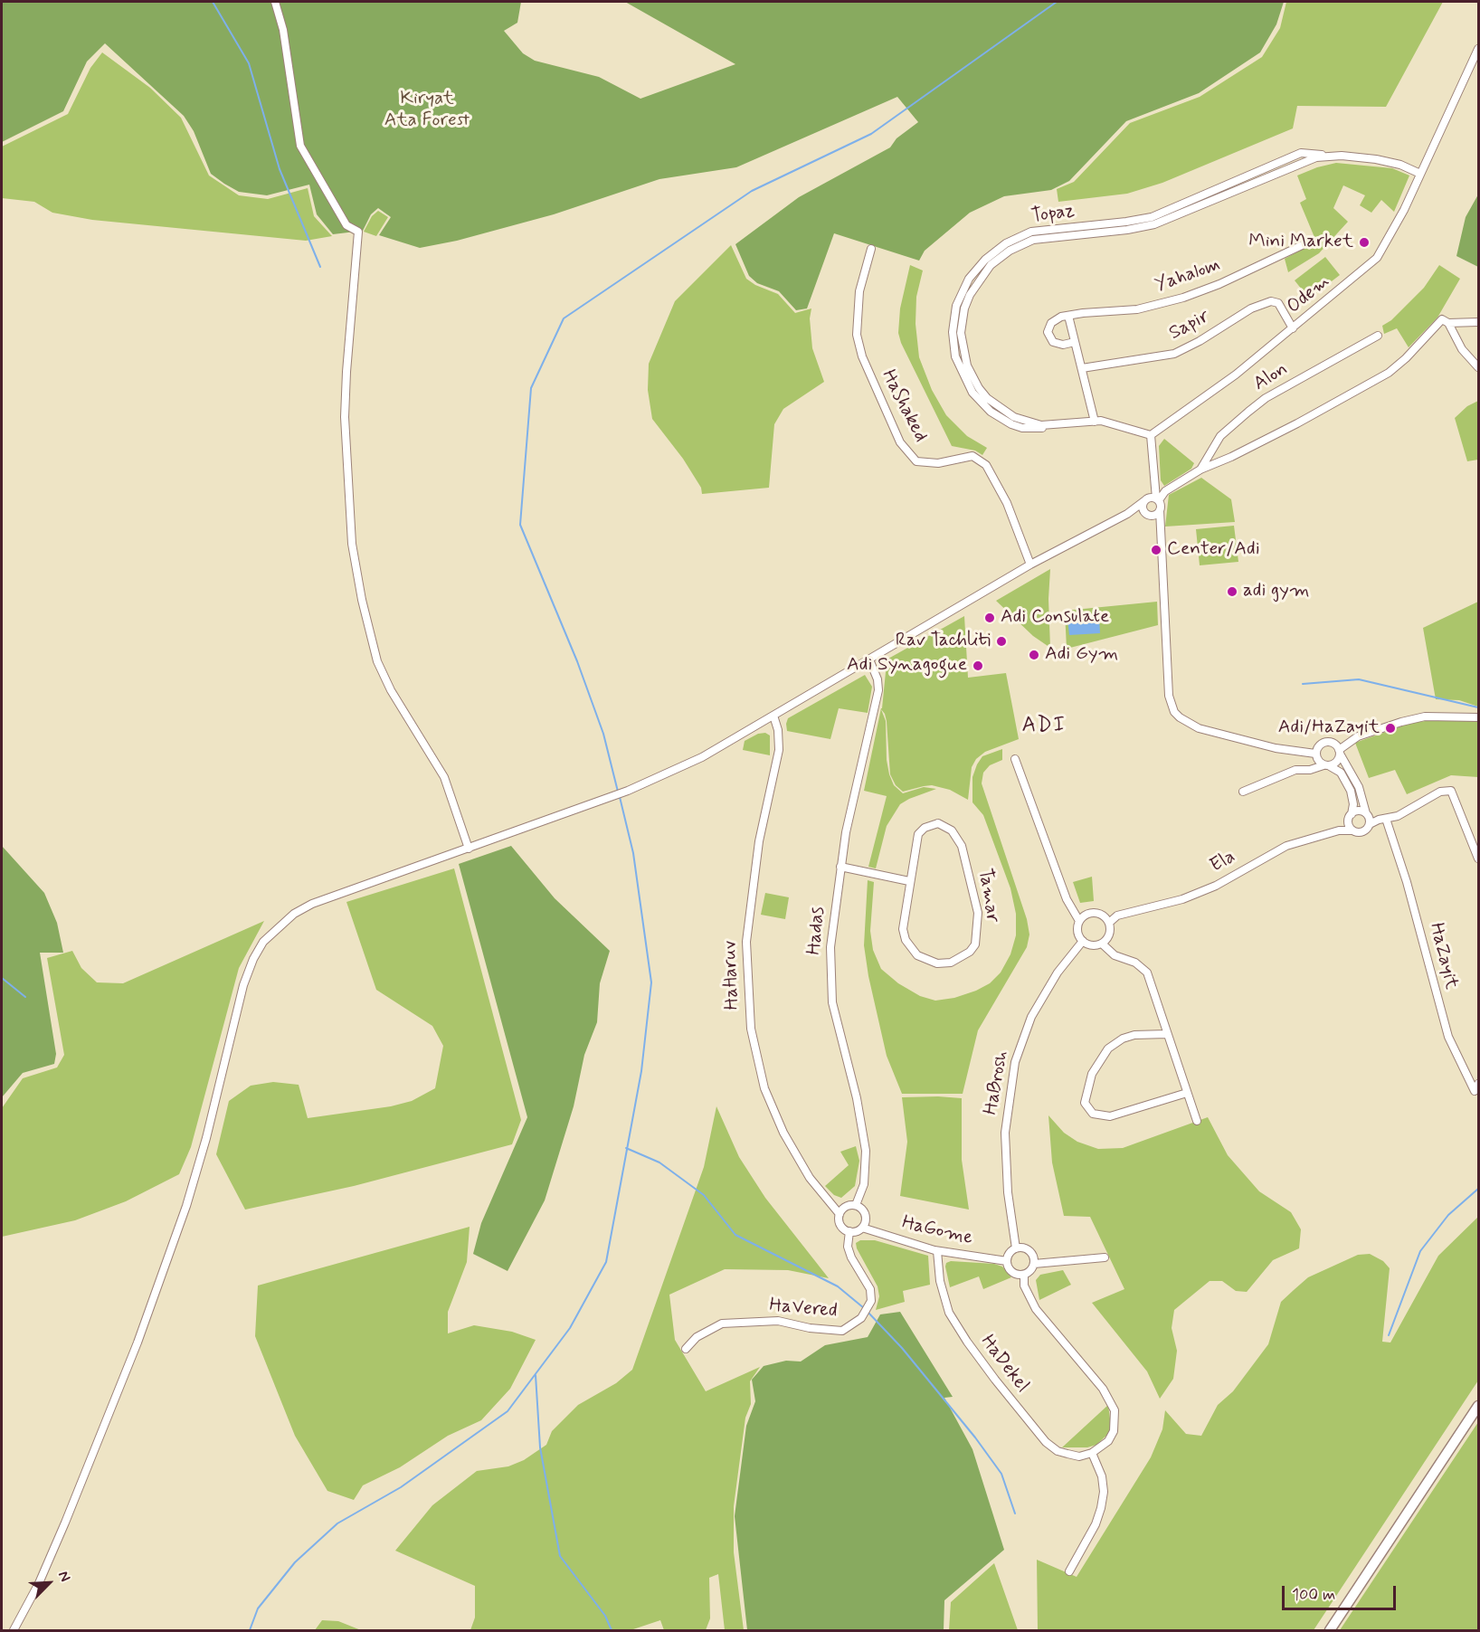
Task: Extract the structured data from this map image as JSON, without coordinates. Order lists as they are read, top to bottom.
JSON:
{
  "streets": {
    "street": [
      "Topaz",
      "Yahalom",
      "Odem",
      "Sapir",
      "Alon",
      "HaShaked",
      "Ela",
      "Tamar",
      "Hadas",
      "HaZayit",
      "HaHaruv",
      "HaBrosh",
      "HaGome",
      "HaVered",
      "HaDekel"
    ]
  },
  "crossings": [
    ["Topaz", "Odem"],
    ["Odem", "Sapir"],
    ["Ela", "HaBrosh"],
    ["Hadas", "HaHaruv"],
    ["Hadas", "HaGome"],
    ["Hadas", "HaVered"],
    ["HaHaruv", "HaGome"],
    ["HaHaruv", "HaVered"],
    ["HaBrosh", "HaGome"],
    ["HaGome", "HaVered"],
    ["HaGome", "HaDekel"]
  ],
  "districts": ["ADI"],
  "parks": ["Kiryat Ata Forest"],
  "places": [
    "Mini Market",
    "Center/Adi",
    "adi gym",
    "Adi Consulate",
    "Rav Tachliti",
    "Adi Gym",
    "Adi Synagogue",
    "Adi/HaZayit"
  ],
  "scale_bar": "100 m",
  "north": "top right"
}
